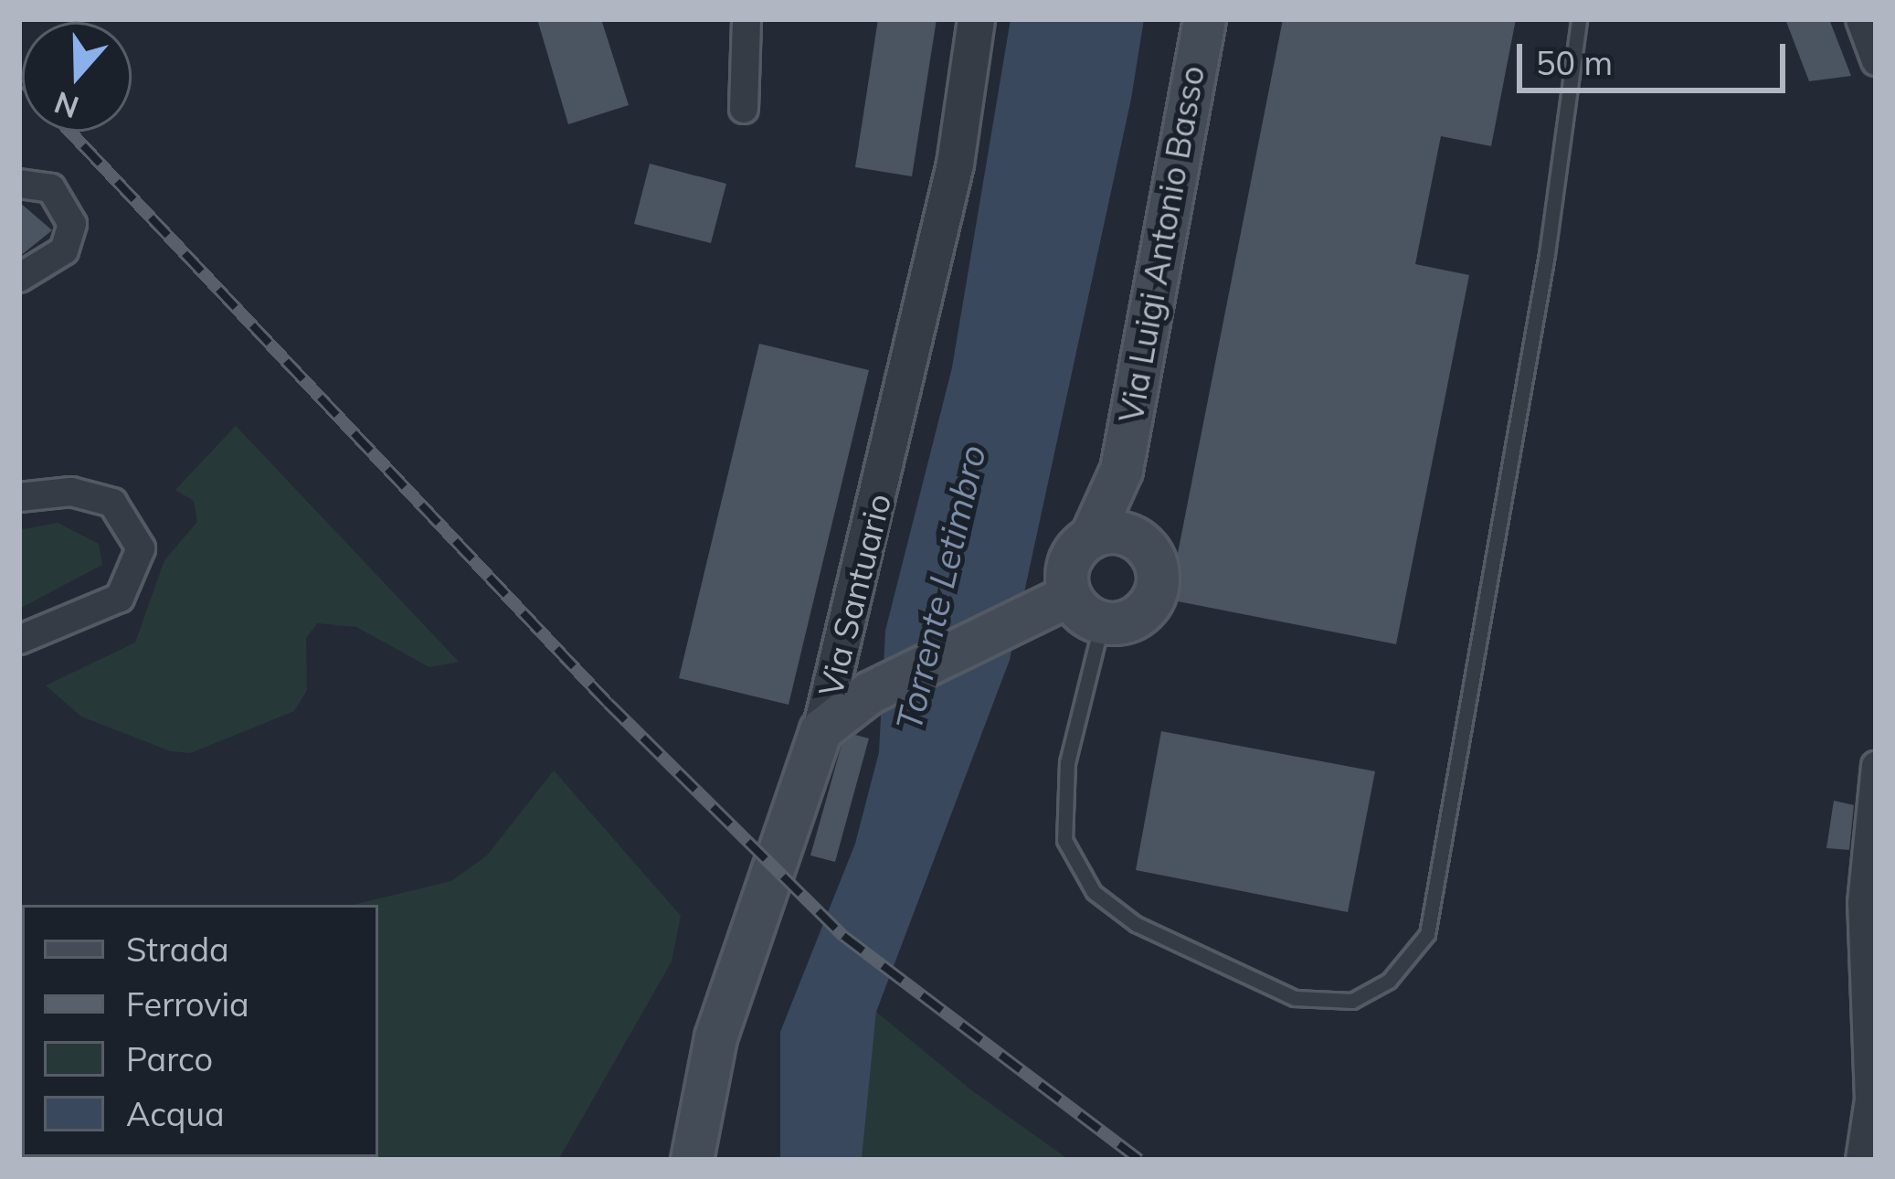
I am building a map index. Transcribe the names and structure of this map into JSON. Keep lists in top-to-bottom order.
{
  "streets": {
    "main road": ["Via Luigi Antonio Basso", "Via Santuario"]
  },
  "water": ["Torrente Letimbro"],
  "legend": [
    "Strada",
    "Ferrovia",
    "Parco",
    "Acqua"
  ],
  "scale_bar": "50 m",
  "north": "bottom"
}
